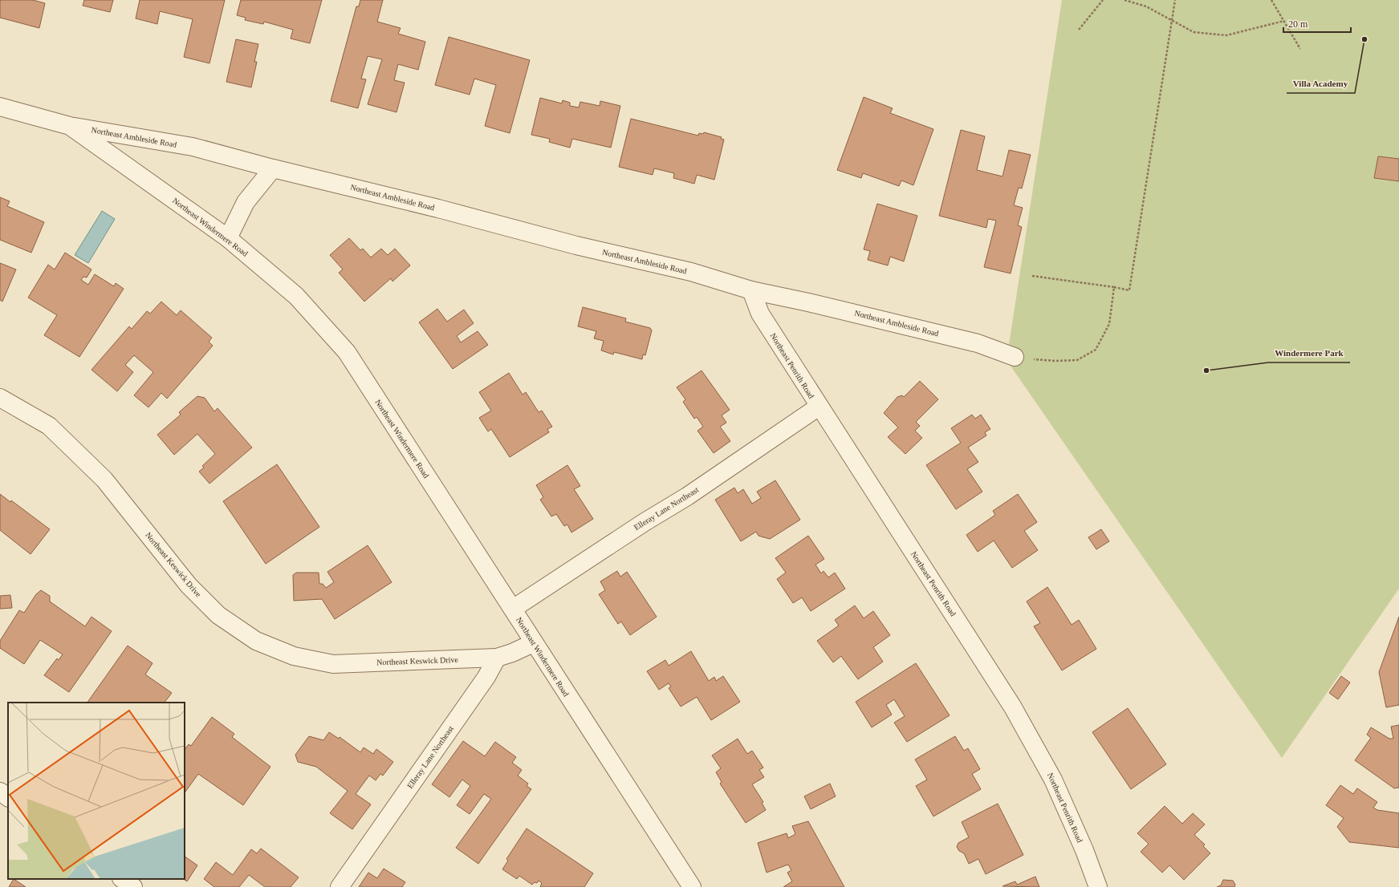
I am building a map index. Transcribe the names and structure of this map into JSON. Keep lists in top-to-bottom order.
{
  "streets": {
    "street": [
      "Northeast Ambleside Road",
      "Northeast Windermere Road",
      "Northeast Penrith Road",
      "Elleray Lane Northeast",
      "Northeast Keswick Drive"
    ]
  },
  "crossings": [
    ["Northeast Ambleside Road", "Northeast Windermere Road"],
    ["Northeast Ambleside Road", "Northeast Penrith Road"],
    ["Northeast Windermere Road", "Elleray Lane Northeast"],
    ["Northeast Penrith Road", "Elleray Lane Northeast"],
    ["Elleray Lane Northeast", "Northeast Keswick Drive"]
  ],
  "places": ["Villa Academy", "Windermere Park"],
  "scale_bar": "20 m"
}
